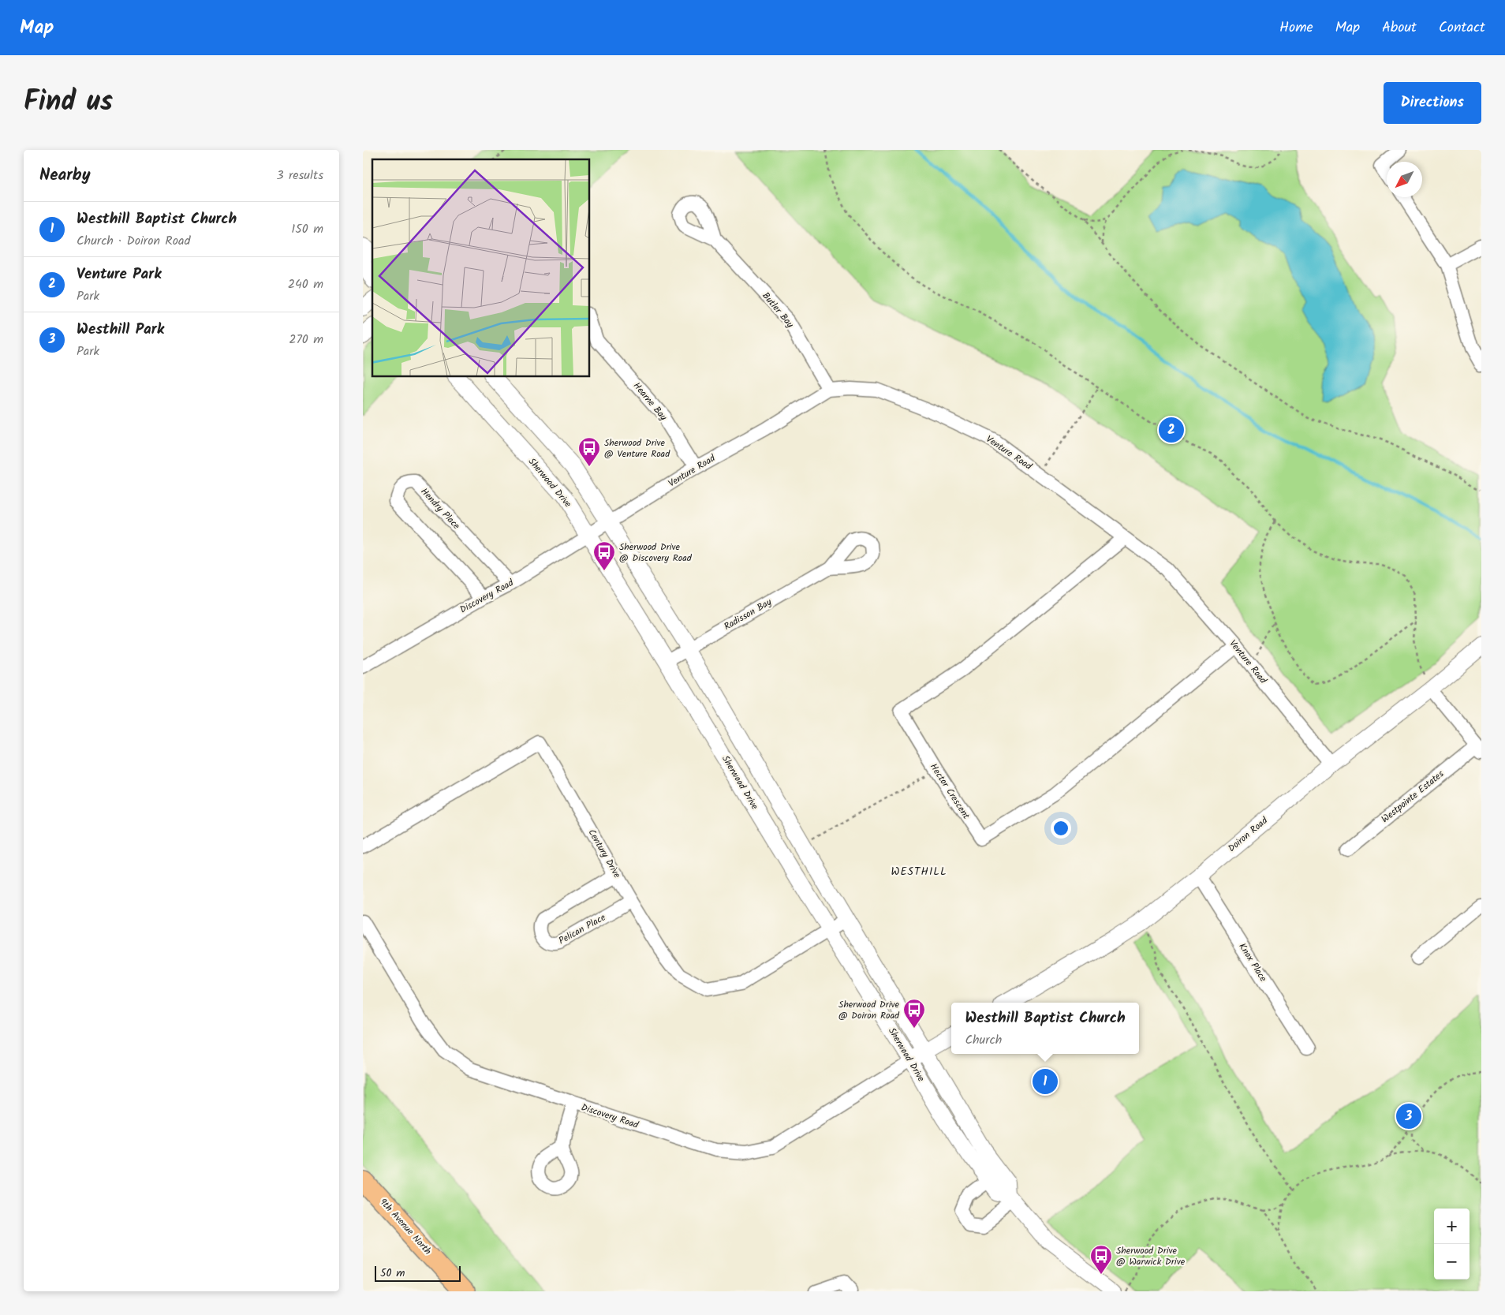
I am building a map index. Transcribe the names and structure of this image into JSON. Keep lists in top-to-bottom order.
{
  "streets": {
    "main road": ["9th Avenue North"],
    "street": [
      "Butler Bay",
      "Hearne Bay",
      "Venture Road",
      "Sherwood Drive",
      "Hendry Place",
      "Discovery Road",
      "Radisson Bay",
      "Hector Crescent",
      "Westpointe Estates",
      "Doiron Road",
      "Century Drive",
      "Pelican Place",
      "Knox Place"
    ]
  },
  "crossings": [
    ["Butler Bay", "Venture Road"],
    ["Hearne Bay", "Venture Road"],
    ["Venture Road", "Sherwood Drive"],
    ["Venture Road", "Discovery Road"],
    ["Venture Road", "Hector Crescent"],
    ["Venture Road", "Doiron Road"],
    ["Sherwood Drive", "Discovery Road"],
    ["Sherwood Drive", "Radisson Bay"],
    ["Sherwood Drive", "Century Drive"],
    ["Hendry Place", "Discovery Road"],
    ["Doiron Road", "Knox Place"],
    ["Century Drive", "Pelican Place"]
  ],
  "districts": ["WESTHILL"],
  "places": {
    "bus stop": [
      "Sherwood Drive @ Venture Road",
      "Sherwood Drive @ Discovery Road",
      "Sherwood Drive @ Doiron Road",
      "Sherwood Drive @ Warwick Drive"
    ]
  },
  "scale_bar": "50 m",
  "north": "bottom left",
  "page": {
    "header": "Map",
    "nav": [
      "Home",
      "Map",
      "About",
      "Contact"
    ],
    "title": "Find us",
    "buttons": "Directions",
    "heading": ["Nearby", "3 results"],
    "list": [
      {
        "mark": "1",
        "name": "Westhill Baptist Church",
        "note": "Church · Doiron Road",
        "value": "150 m"
      },
      {
        "mark": "2",
        "name": "Venture Park",
        "note": "Park",
        "value": "240 m"
      },
      {
        "mark": "3",
        "name": "Westhill Park",
        "note": "Park",
        "value": "270 m"
      }
    ],
    "pins": ["2", "1", "3"],
    "popup": ["Westhill Baptist Church", "Church"],
    "map_buttons": ["+", "−"],
    "scale": "50 m"
  }
}
